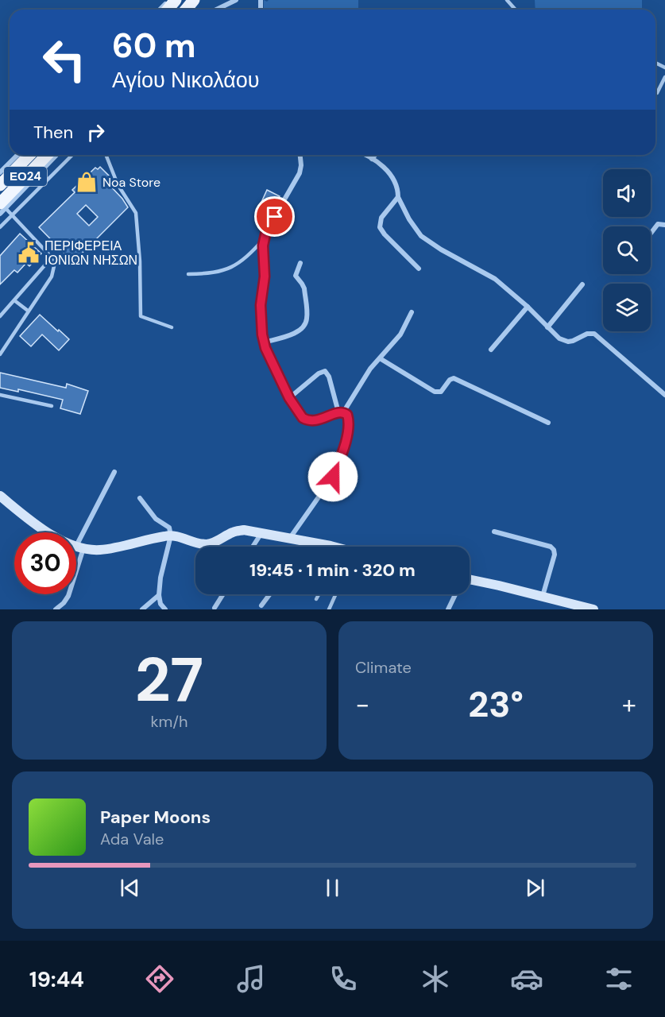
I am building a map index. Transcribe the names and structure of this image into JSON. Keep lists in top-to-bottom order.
{
  "streets": {
    "main road": ["ΕΟ24"]
  },
  "places": {
    "shop": ["Noa Store"],
    "public building": ["ΠΕΡΙΦΕΡΕΙΑ ΙΟΝΙΩΝ ΝΗΣΩΝ"]
  },
  "page": {
    "turn": ["60 m", "Αγίου Νικολάου"],
    "then": "Then",
    "limit": "30",
    "trip": "19:45 · 1 min · 320 m",
    "tile": [
      ["27", "km/h"],
      "Climate"
    ],
    "heat": ["−", "23°", "+"],
    "song": ["Paper Moons", "Ada Vale"],
    "tabs": "19:44"
  }
}
